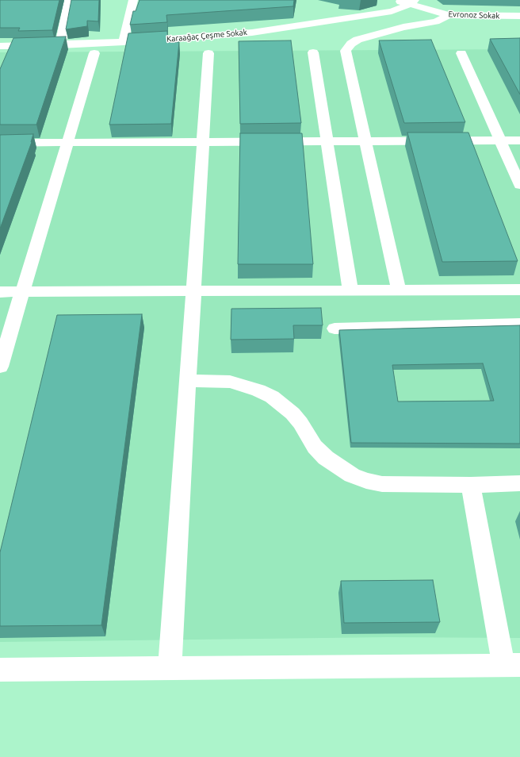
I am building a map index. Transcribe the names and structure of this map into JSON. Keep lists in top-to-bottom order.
{
  "streets": {
    "street": ["Evronoz Sokak", "Karaağaç Çeşme Sokak"]
  },
  "crossings": [
    ["Evronoz Sokak", "Karaağaç Çeşme Sokak"]
  ]
}
